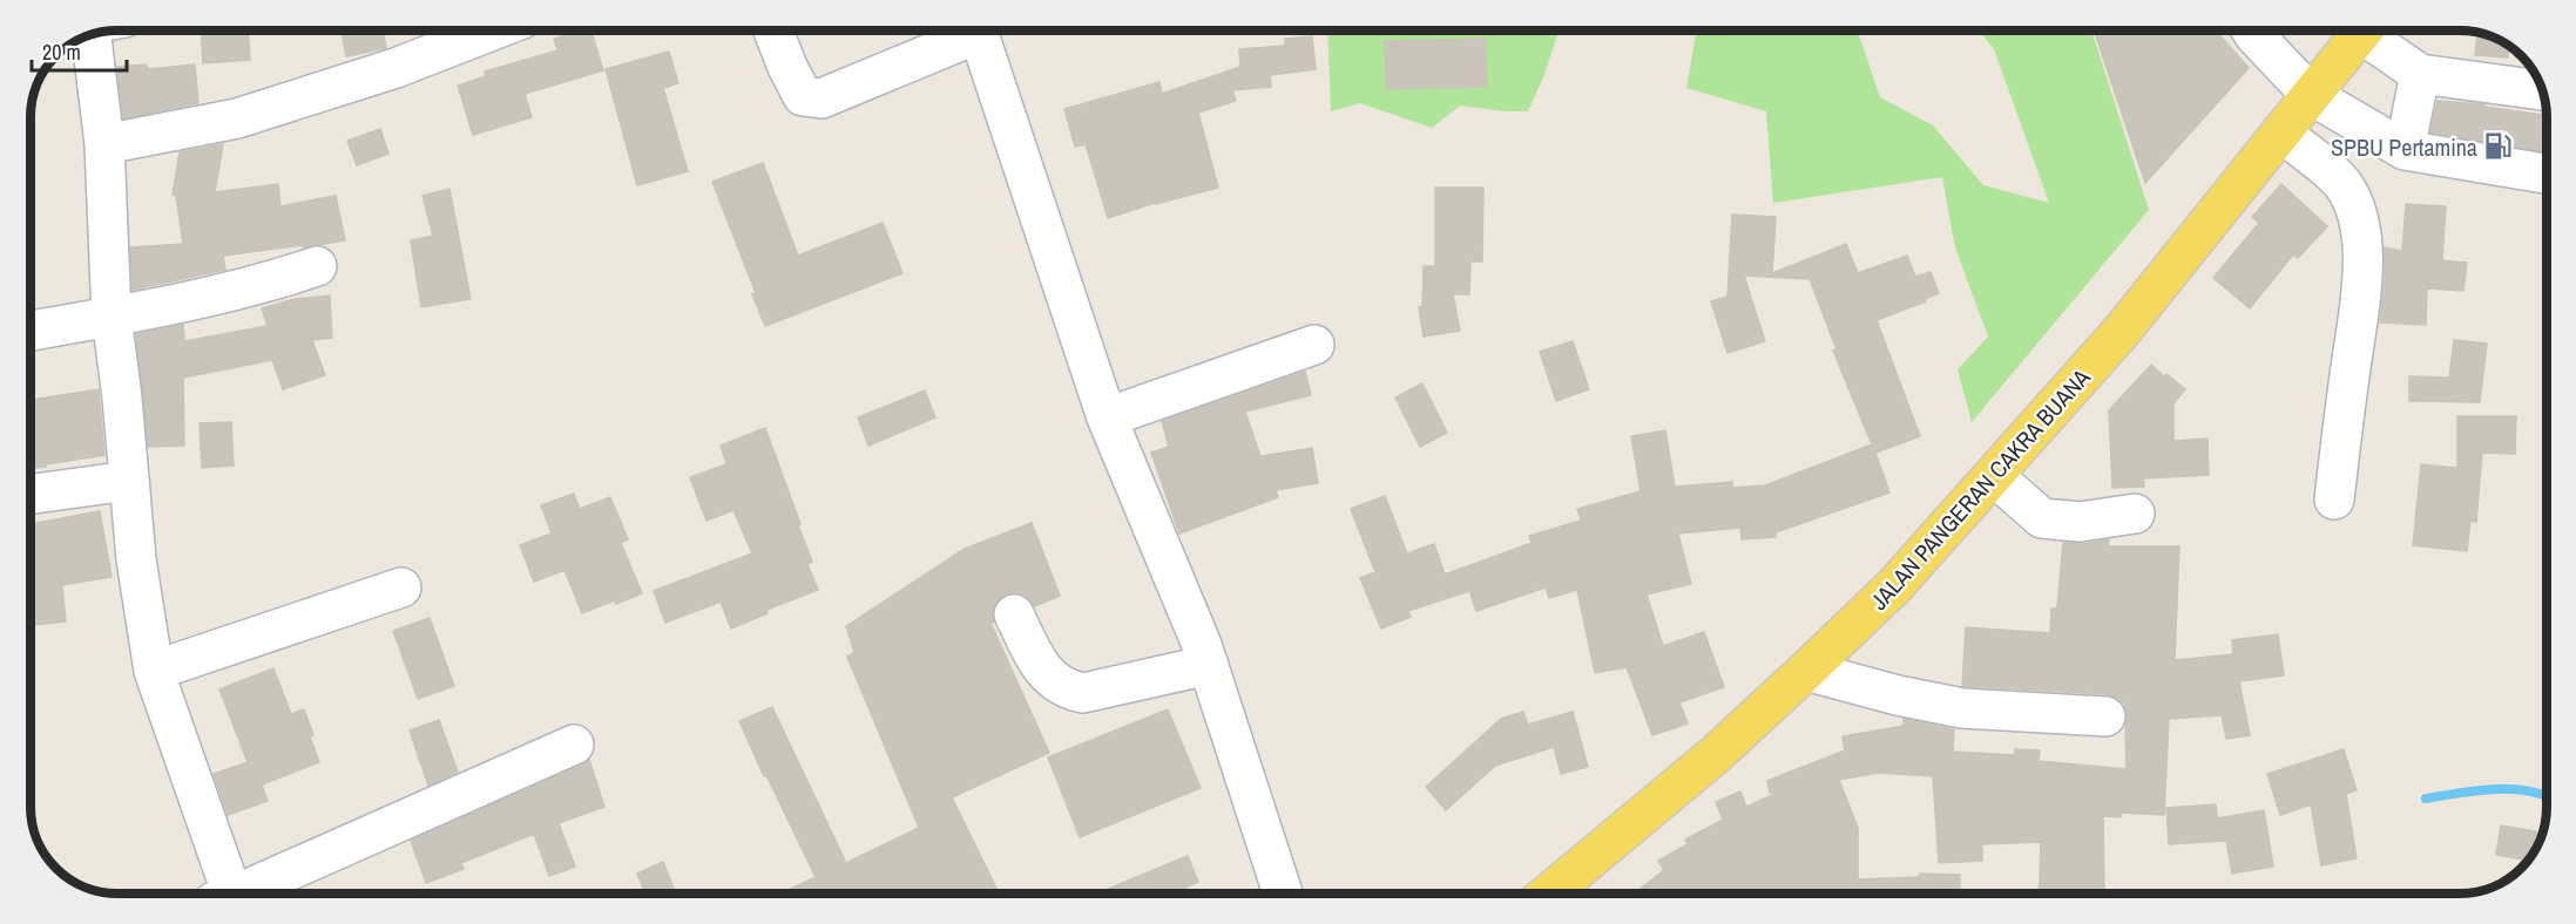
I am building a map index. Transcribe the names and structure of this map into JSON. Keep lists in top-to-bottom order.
{
  "streets": {
    "main road": ["JALAN PANGERAN CAKRA BUANA"]
  },
  "places": {
    "fuel station": ["SPBU Pertamina"]
  },
  "scale_bar": "20 m"
}
